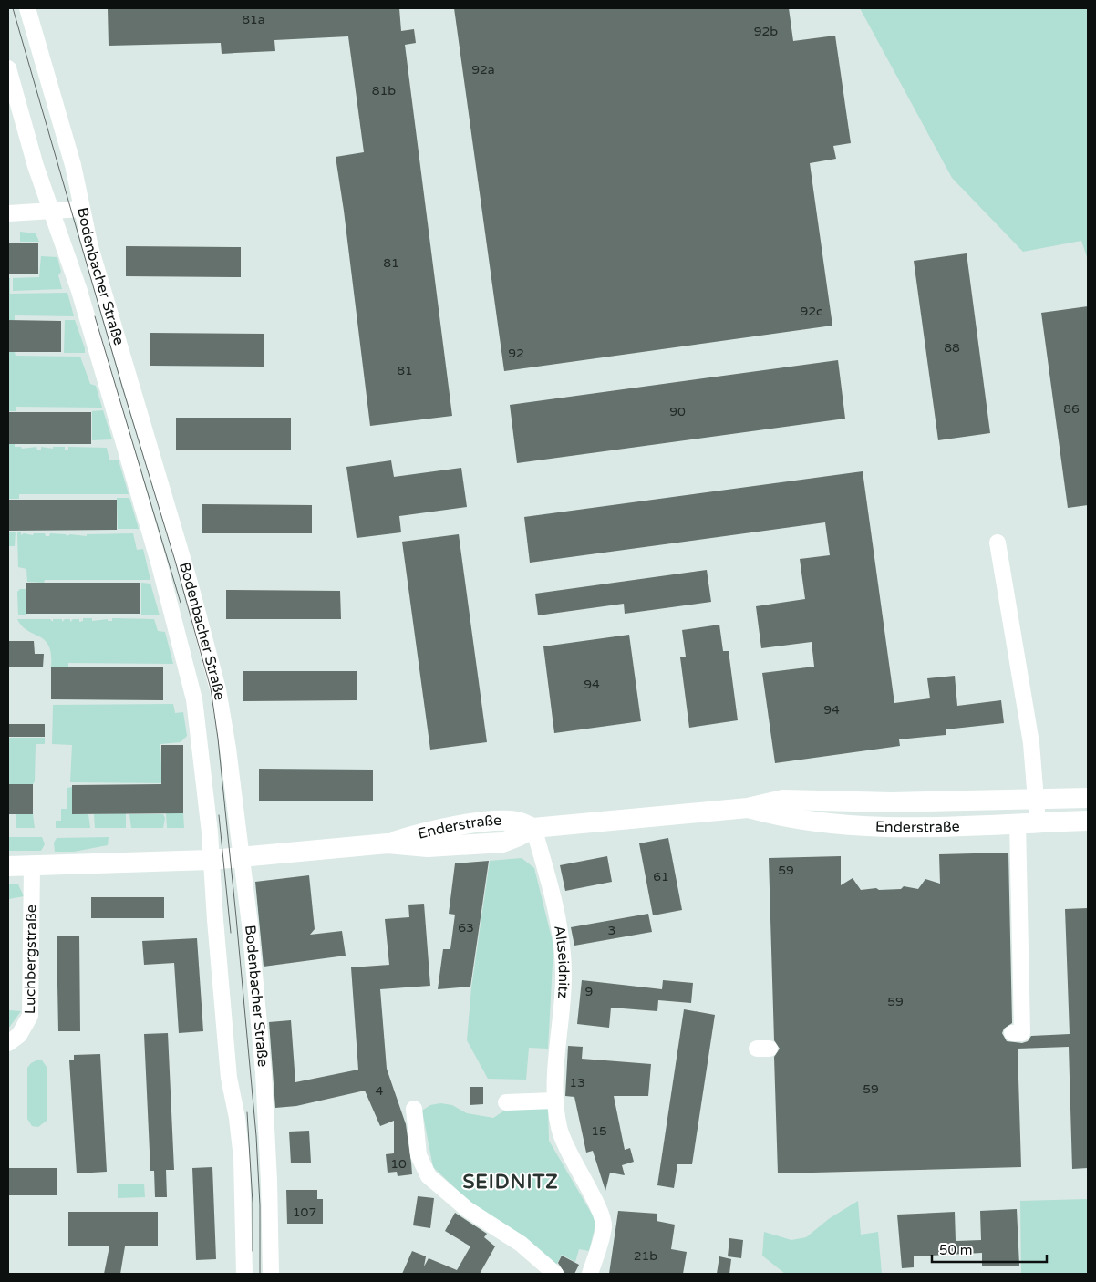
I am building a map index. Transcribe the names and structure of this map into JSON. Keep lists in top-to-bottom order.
{
  "streets": {
    "main road": ["Enderstraße"],
    "street": ["Bodenbacher Straße", "Luchbergstraße", "Altseidnitz"]
  },
  "crossings": [
    ["Bodenbacher Straße", "Enderstraße"],
    ["Enderstraße", "Luchbergstraße"],
    ["Enderstraße", "Altseidnitz"]
  ],
  "districts": ["SEIDNITZ"],
  "house_numbers": [
    "81a",
    "92b",
    "92a",
    "81b",
    "81",
    "92c",
    "88",
    "92",
    "81",
    "86",
    "90",
    "94",
    "94",
    "59",
    "61",
    "63",
    "3",
    "9",
    "59",
    "13",
    "59",
    "4",
    "15",
    "10",
    "107",
    "21b"
  ],
  "scale_bar": "50 m"
}
